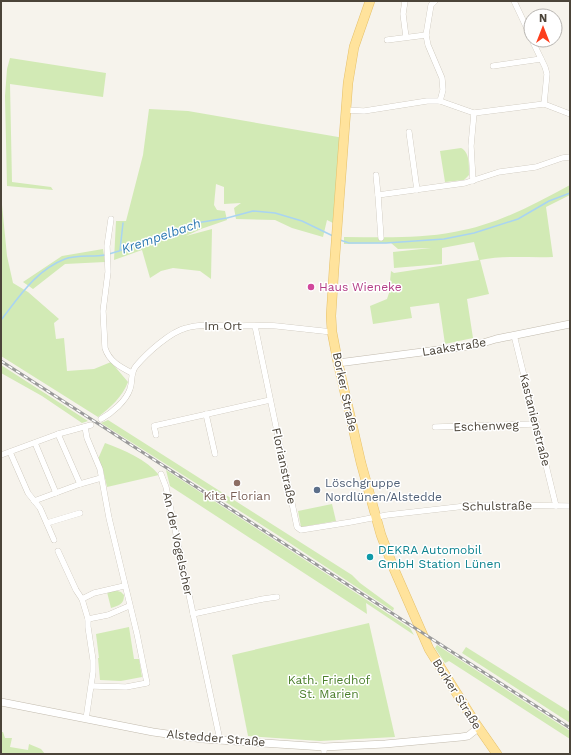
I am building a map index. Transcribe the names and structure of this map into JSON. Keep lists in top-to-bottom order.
{
  "streets": {
    "main road": ["Borker Straße"],
    "street": [
      "Im Ort",
      "Laakstraße",
      "Kastanienstraße",
      "Eschenweg",
      "Florianstraße",
      "Schulstraße",
      "An der Vogelscher",
      "Alstedder Straße"
    ]
  },
  "crossings": [
    ["Im Ort", "Borker Straße"],
    ["Im Ort", "Florianstraße"],
    ["Laakstraße", "Borker Straße"],
    ["Laakstraße", "Kastanienstraße"],
    ["Borker Straße", "Florianstraße"],
    ["Borker Straße", "Schulstraße"],
    ["Borker Straße", "Alstedder Straße"],
    ["Kastanienstraße", "Eschenweg"],
    ["Kastanienstraße", "Schulstraße"],
    ["Florianstraße", "Schulstraße"],
    ["An der Vogelscher", "Alstedder Straße"]
  ],
  "water": ["Krempelbach"],
  "parks": ["Kath. Friedhof St. Marien"],
  "places": [
    "Haus Wieneke",
    "Kita Florian",
    "Löschgruppe Nordlünen/Alstedde",
    "DEKRA Automobil GmbH Station Lünen"
  ],
  "north": "top"
}
